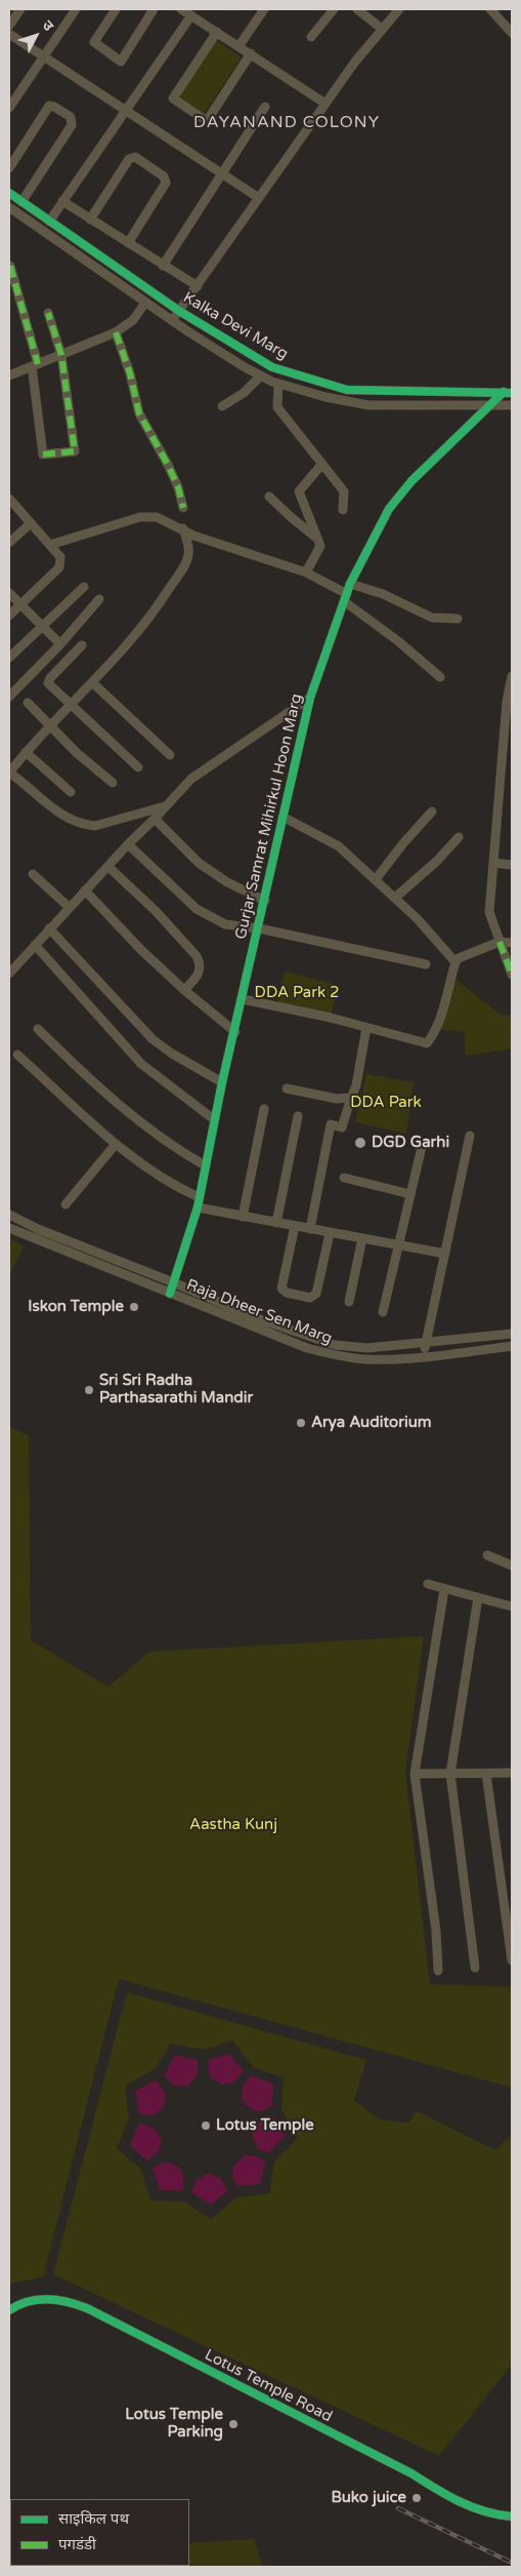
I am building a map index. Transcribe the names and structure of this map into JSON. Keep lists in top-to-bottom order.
{
  "streets": {
    "street": [
      "Kalka Devi Marg",
      "Gurjar Samrat Mihirkul Hoon Marg",
      "Raja Dheer Sen Marg",
      "Lotus Temple Road"
    ]
  },
  "crossings": [
    ["Kalka Devi Marg", "Gurjar Samrat Mihirkul Hoon Marg"],
    ["Gurjar Samrat Mihirkul Hoon Marg", "Raja Dheer Sen Marg"]
  ],
  "districts": ["DAYANAND COLONY"],
  "parks": ["DDA Park 2", "DDA Park", "Aastha Kunj"],
  "places": [
    "DGD Garhi",
    "Iskon Temple",
    "Sri Sri Radha Parthasarathi Mandir",
    "Arya Auditorium",
    "Lotus Temple",
    "Lotus Temple Parking",
    "Buko juice"
  ],
  "legend": ["साइकिल पथ", "पगडंडी"],
  "north": "top right"
}
